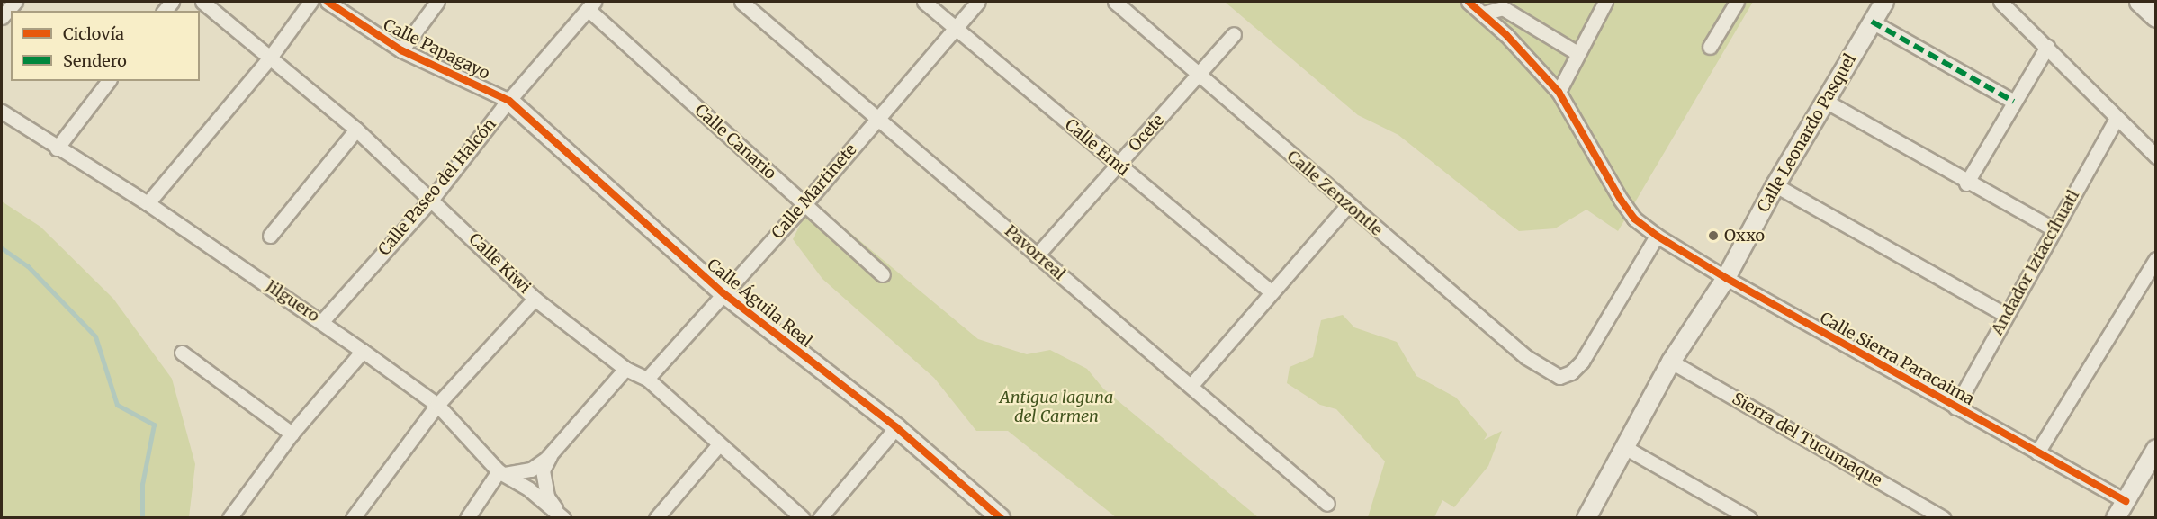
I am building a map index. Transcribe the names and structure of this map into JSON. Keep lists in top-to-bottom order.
{
  "streets": {
    "street": [
      "Calle Papagayo",
      "Ocete",
      "Calle Leonardo Pasquel",
      "Calle Canario",
      "Calle Emú",
      "Calle Paseo del Halcón",
      "Calle Martinete",
      "Calle Zenzontle",
      "Pavorreal",
      "Andador Iztaccíhuatl",
      "Calle Kiwi",
      "Jilguero",
      "Calle Águila Real",
      "Calle Sierra Paracaima",
      "Sierra del Tucumaque"
    ]
  },
  "crossings": [
    ["Calle Papagayo", "Calle Paseo del Halcón"],
    ["Calle Papagayo", "Calle Águila Real"],
    ["Ocete", "Calle Emú"],
    ["Ocete", "Calle Zenzontle"],
    ["Ocete", "Pavorreal"],
    ["Calle Leonardo Pasquel", "Calle Sierra Paracaima"],
    ["Calle Leonardo Pasquel", "Sierra del Tucumaque"],
    ["Calle Canario", "Calle Paseo del Halcón"],
    ["Calle Canario", "Calle Martinete"],
    ["Calle Emú", "Calle Martinete"],
    ["Calle Paseo del Halcón", "Calle Kiwi"],
    ["Calle Paseo del Halcón", "Jilguero"],
    ["Calle Paseo del Halcón", "Calle Águila Real"],
    ["Calle Martinete", "Pavorreal"],
    ["Calle Martinete", "Calle Kiwi"],
    ["Calle Martinete", "Calle Águila Real"],
    ["Calle Zenzontle", "Calle Sierra Paracaima"],
    ["Andador Iztaccíhuatl", "Calle Sierra Paracaima"]
  ],
  "parks": ["Antigua laguna del Carmen"],
  "places": ["Oxxo"],
  "legend": ["Ciclovía", "Sendero"]
}
